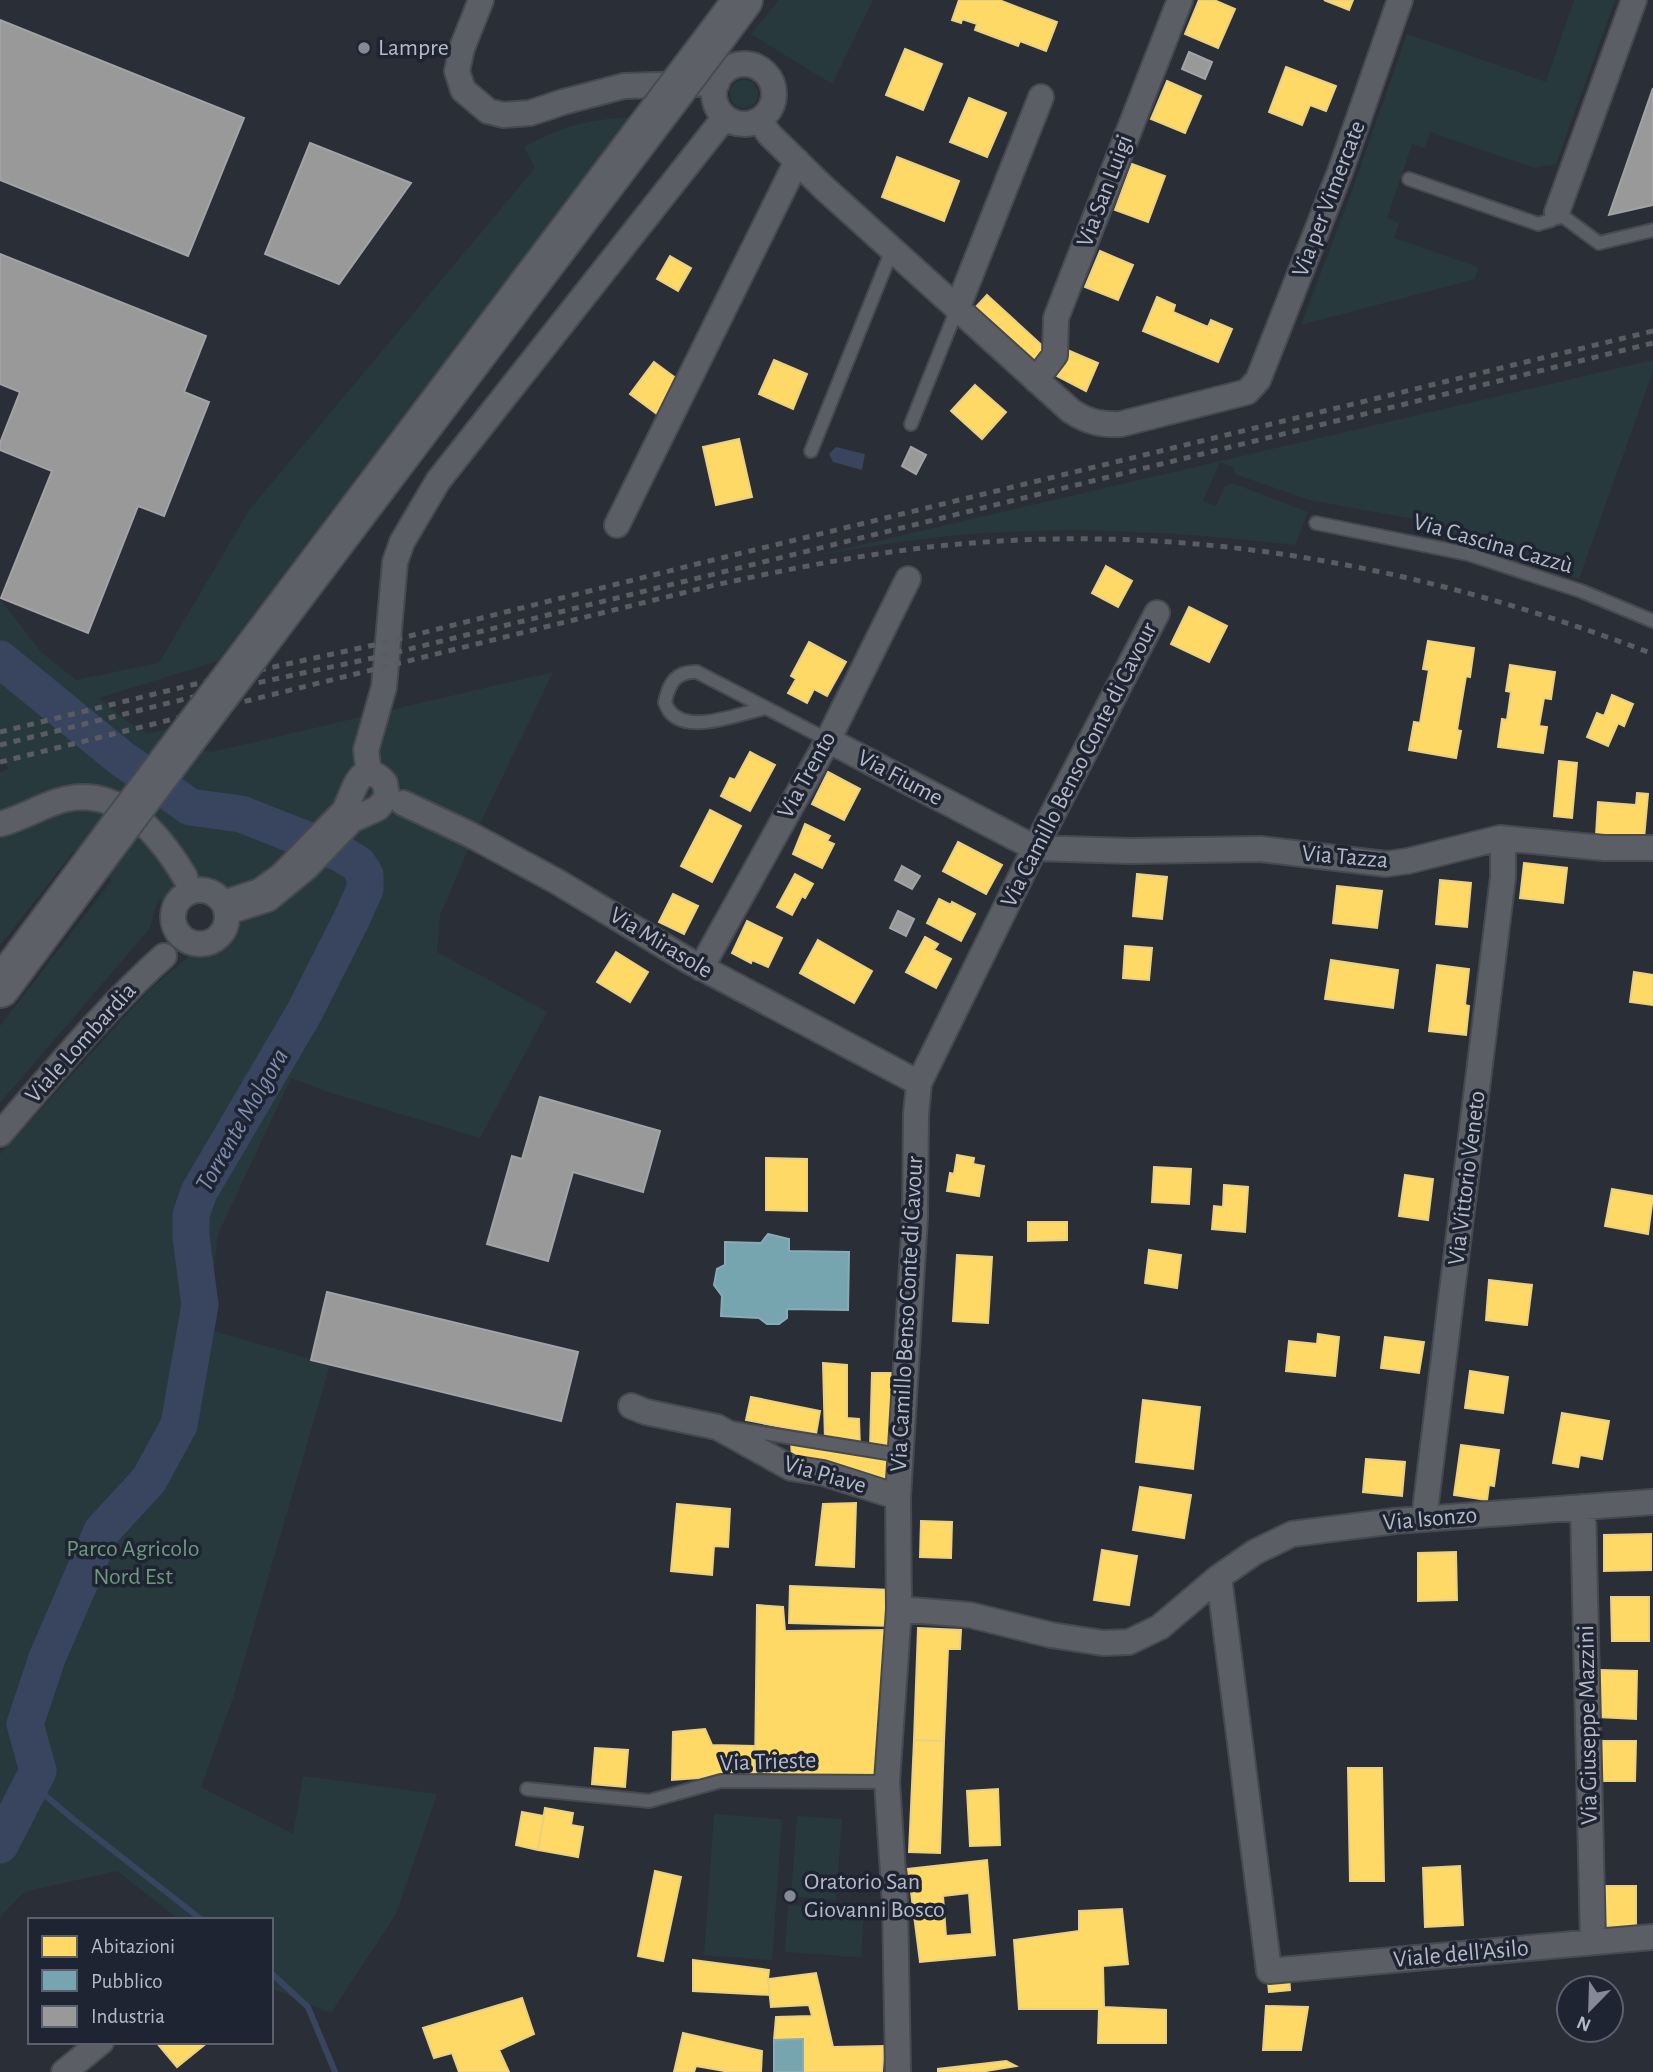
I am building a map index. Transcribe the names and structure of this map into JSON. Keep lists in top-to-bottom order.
{
  "streets": {
    "street": [
      "Via San Luigi",
      "Via per Vimercate",
      "Via Camillo Benso Conte di Cavour",
      "Via Trento",
      "Via Fiume",
      "Via Tazza",
      "Via Mirasole",
      "Viale Lombardia",
      "Via Vittorio Veneto",
      "Via Piave",
      "Via Isonzo",
      "Via Giuseppe Mazzini",
      "Viale dell'Asilo"
    ],
    "lane": ["Via Cascina Cazzù", "Via Trieste"]
  },
  "crossings": [
    ["Via San Luigi", "Via per Vimercate"],
    ["Via Camillo Benso Conte di Cavour", "Via Fiume"],
    ["Via Camillo Benso Conte di Cavour", "Via Tazza"],
    ["Via Camillo Benso Conte di Cavour", "Via Mirasole"],
    ["Via Camillo Benso Conte di Cavour", "Via Piave"],
    ["Via Camillo Benso Conte di Cavour", "Via Isonzo"],
    ["Via Camillo Benso Conte di Cavour", "Via Trieste"],
    ["Via Trento", "Via Fiume"],
    ["Via Trento", "Via Mirasole"],
    ["Via Fiume", "Via Tazza"],
    ["Via Tazza", "Via Vittorio Veneto"],
    ["Via Vittorio Veneto", "Via Isonzo"],
    ["Via Isonzo", "Via Giuseppe Mazzini"],
    ["Via Isonzo", "Viale dell'Asilo"],
    ["Via Giuseppe Mazzini", "Viale dell'Asilo"]
  ],
  "water": ["Torrente Molgora"],
  "parks": ["Parco Agricolo Nord Est"],
  "places": ["Lampre", "Oratorio San Giovanni Bosco"],
  "legend": ["Abitazioni", "Pubblico", "Industria"],
  "north": "bottom left"
}
